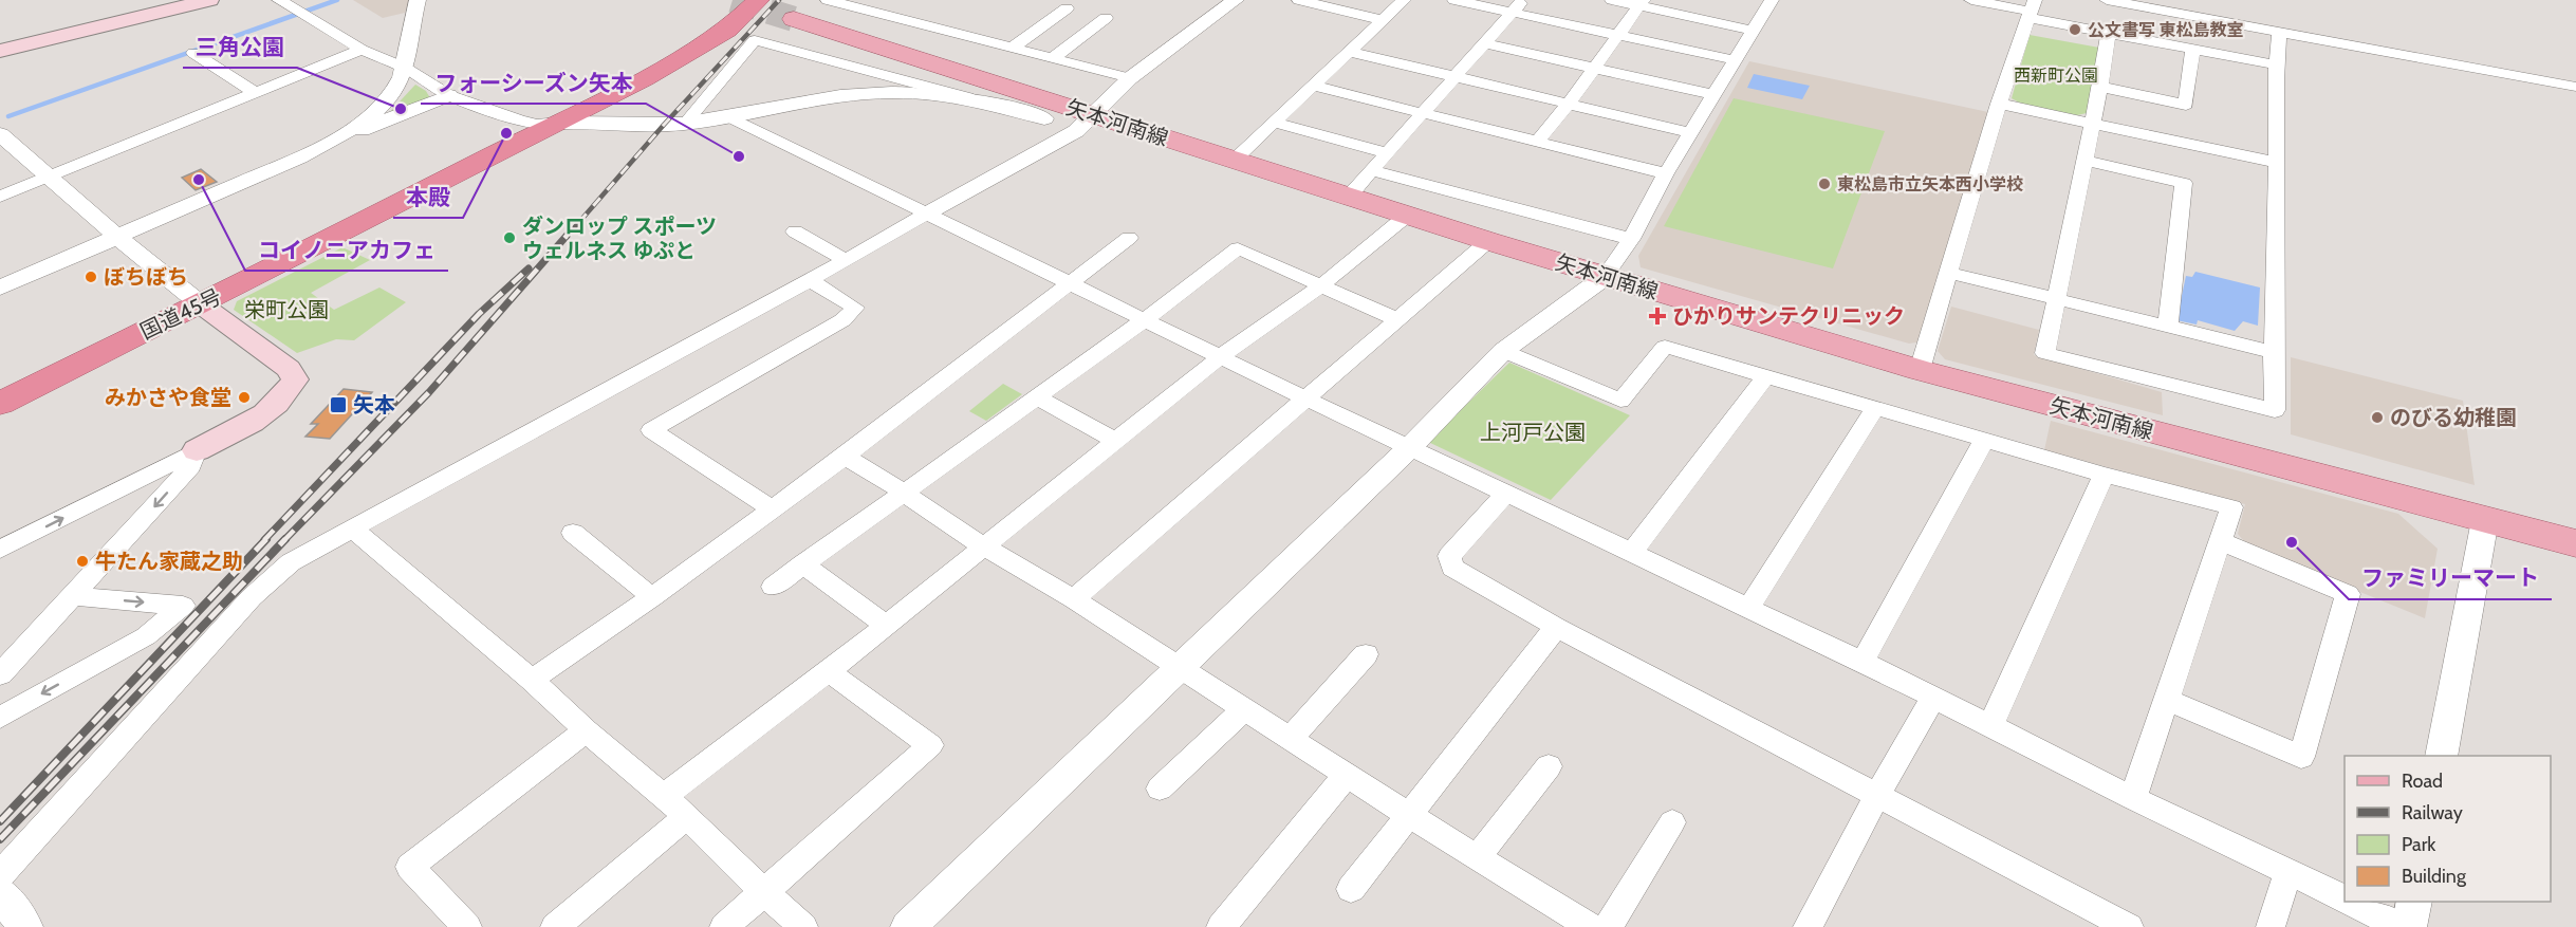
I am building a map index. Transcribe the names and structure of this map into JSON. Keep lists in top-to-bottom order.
{
  "streets": {
    "highway": ["国道45号"],
    "main road": ["矢本河南線"]
  },
  "parks": ["西新町公園", "栄町公園", "上河戸公園"],
  "places": {
    "other": [
      "公文書写 東松島教室",
      "三角公園",
      "本殿",
      "フォーシーズン矢本",
      "コイノニアカフェ",
      "東松島市立矢本西小学校",
      "ダンロップ スポーツ ウェルネス ゆぷと",
      "ぼちぼち",
      "みかさや食堂",
      "のびる幼稚園",
      "ファミリーマート",
      "牛たん家蔵之助"
    ],
    "health": ["ひかりサンテクリニック"],
    "transit": ["矢本"]
  },
  "legend": [
    "Road",
    "Railway",
    "Park",
    "Building"
  ]
}
